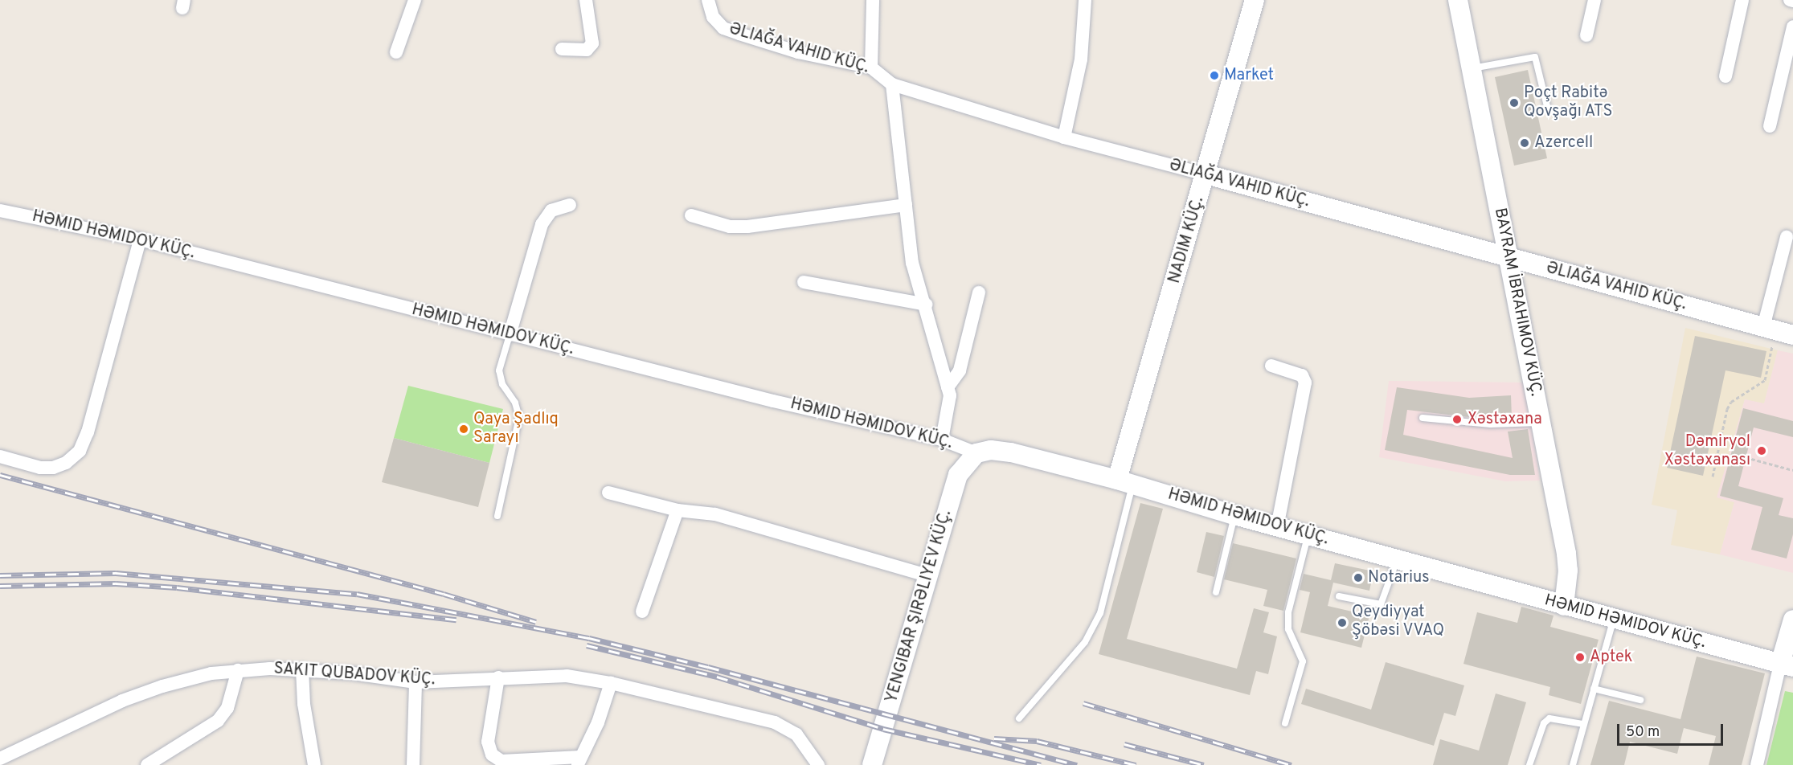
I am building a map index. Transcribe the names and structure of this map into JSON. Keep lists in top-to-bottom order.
{
  "streets": {
    "street": [
      "ƏLIAĞA VAHID KÜÇ.",
      "HƏMID HƏMIDOV KÜÇ.",
      "NADIM KÜÇ.",
      "BAYRAM İBRAHIMOV KÜÇ.",
      "YENGIBAR ŞIRƏLIYEV KÜÇ.",
      "SAKIT QUBADOV KÜÇ."
    ]
  },
  "crossings": [
    ["ƏLIAĞA VAHID KÜÇ.", "NADIM KÜÇ."],
    ["ƏLIAĞA VAHID KÜÇ.", "BAYRAM İBRAHIMOV KÜÇ."],
    ["HƏMID HƏMIDOV KÜÇ.", "NADIM KÜÇ."],
    ["HƏMID HƏMIDOV KÜÇ.", "BAYRAM İBRAHIMOV KÜÇ."],
    ["HƏMID HƏMIDOV KÜÇ.", "YENGIBAR ŞIRƏLIYEV KÜÇ."]
  ],
  "places": [
    "Market",
    "Poçt Rabitə Qovşağı ATS",
    "Azercell",
    "Xəstəxana",
    "Qaya Şadlıq Sarayı",
    "Dəmiryol Xəstəxanası",
    "Notarius",
    "Qeydiyyat Şöbəsi VVAQ",
    "Aptek"
  ],
  "scale_bar": "50 m"
}
